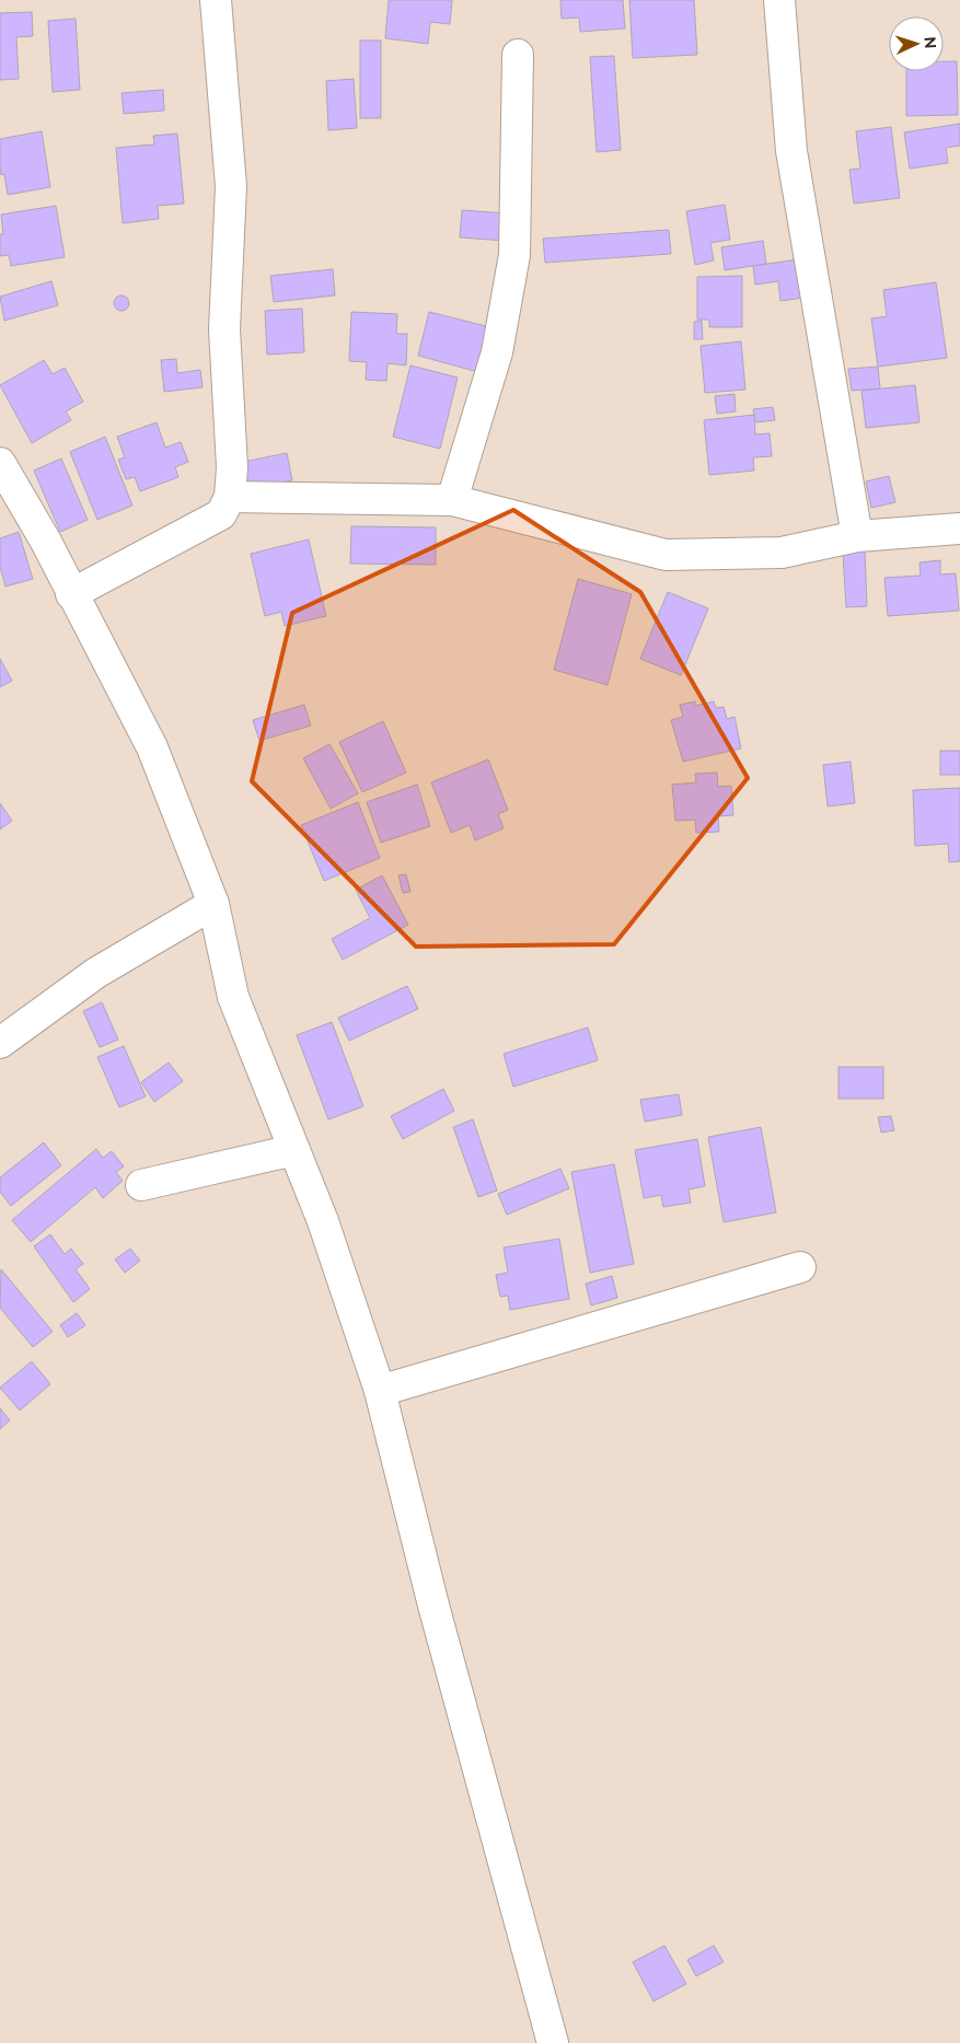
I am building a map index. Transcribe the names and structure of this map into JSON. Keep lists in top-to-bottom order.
{
  "north": "right"
}
